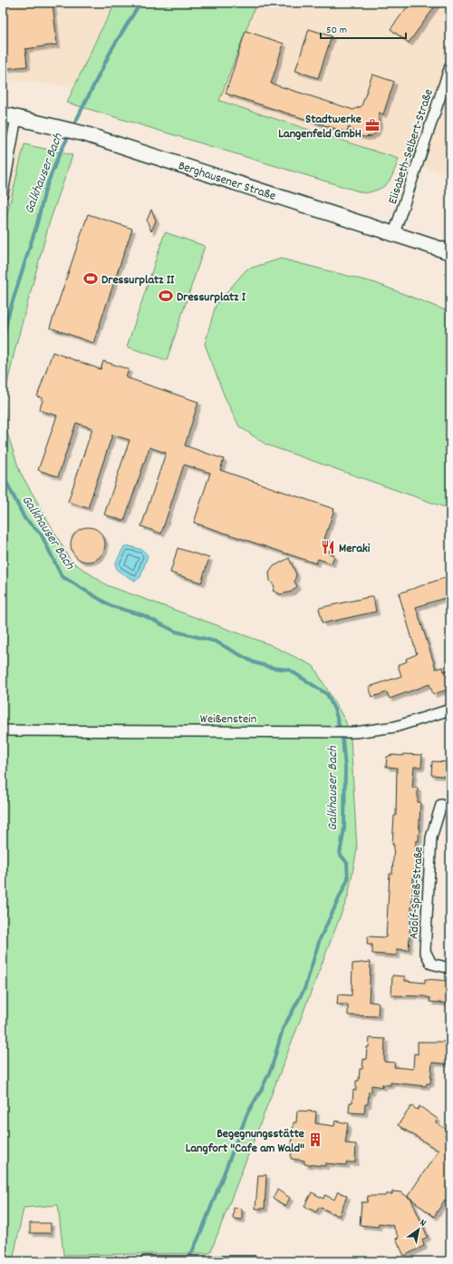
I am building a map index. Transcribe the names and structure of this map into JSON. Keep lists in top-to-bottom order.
{
  "streets": {
    "main road": ["Berghausener Straße"],
    "street": ["Elisabeth-Selbert-Straße", "Weißenstein", "Adolf-Spieß-Straße"]
  },
  "crossings": [
    ["Elisabeth-Selbert-Straße", "Berghausener Straße"]
  ],
  "water": ["Galkhauser Bach"],
  "places": {
    "office": ["Stadtwerke Langenfeld GmbH"],
    "sports": ["Dressurplatz II", "Dressurplatz I"],
    "restaurant": ["Meraki"],
    "building": ["Begegnungsstätte Langfort \"Cafe am Wald\""]
  },
  "scale_bar": "50 m",
  "north": "top right"
}
